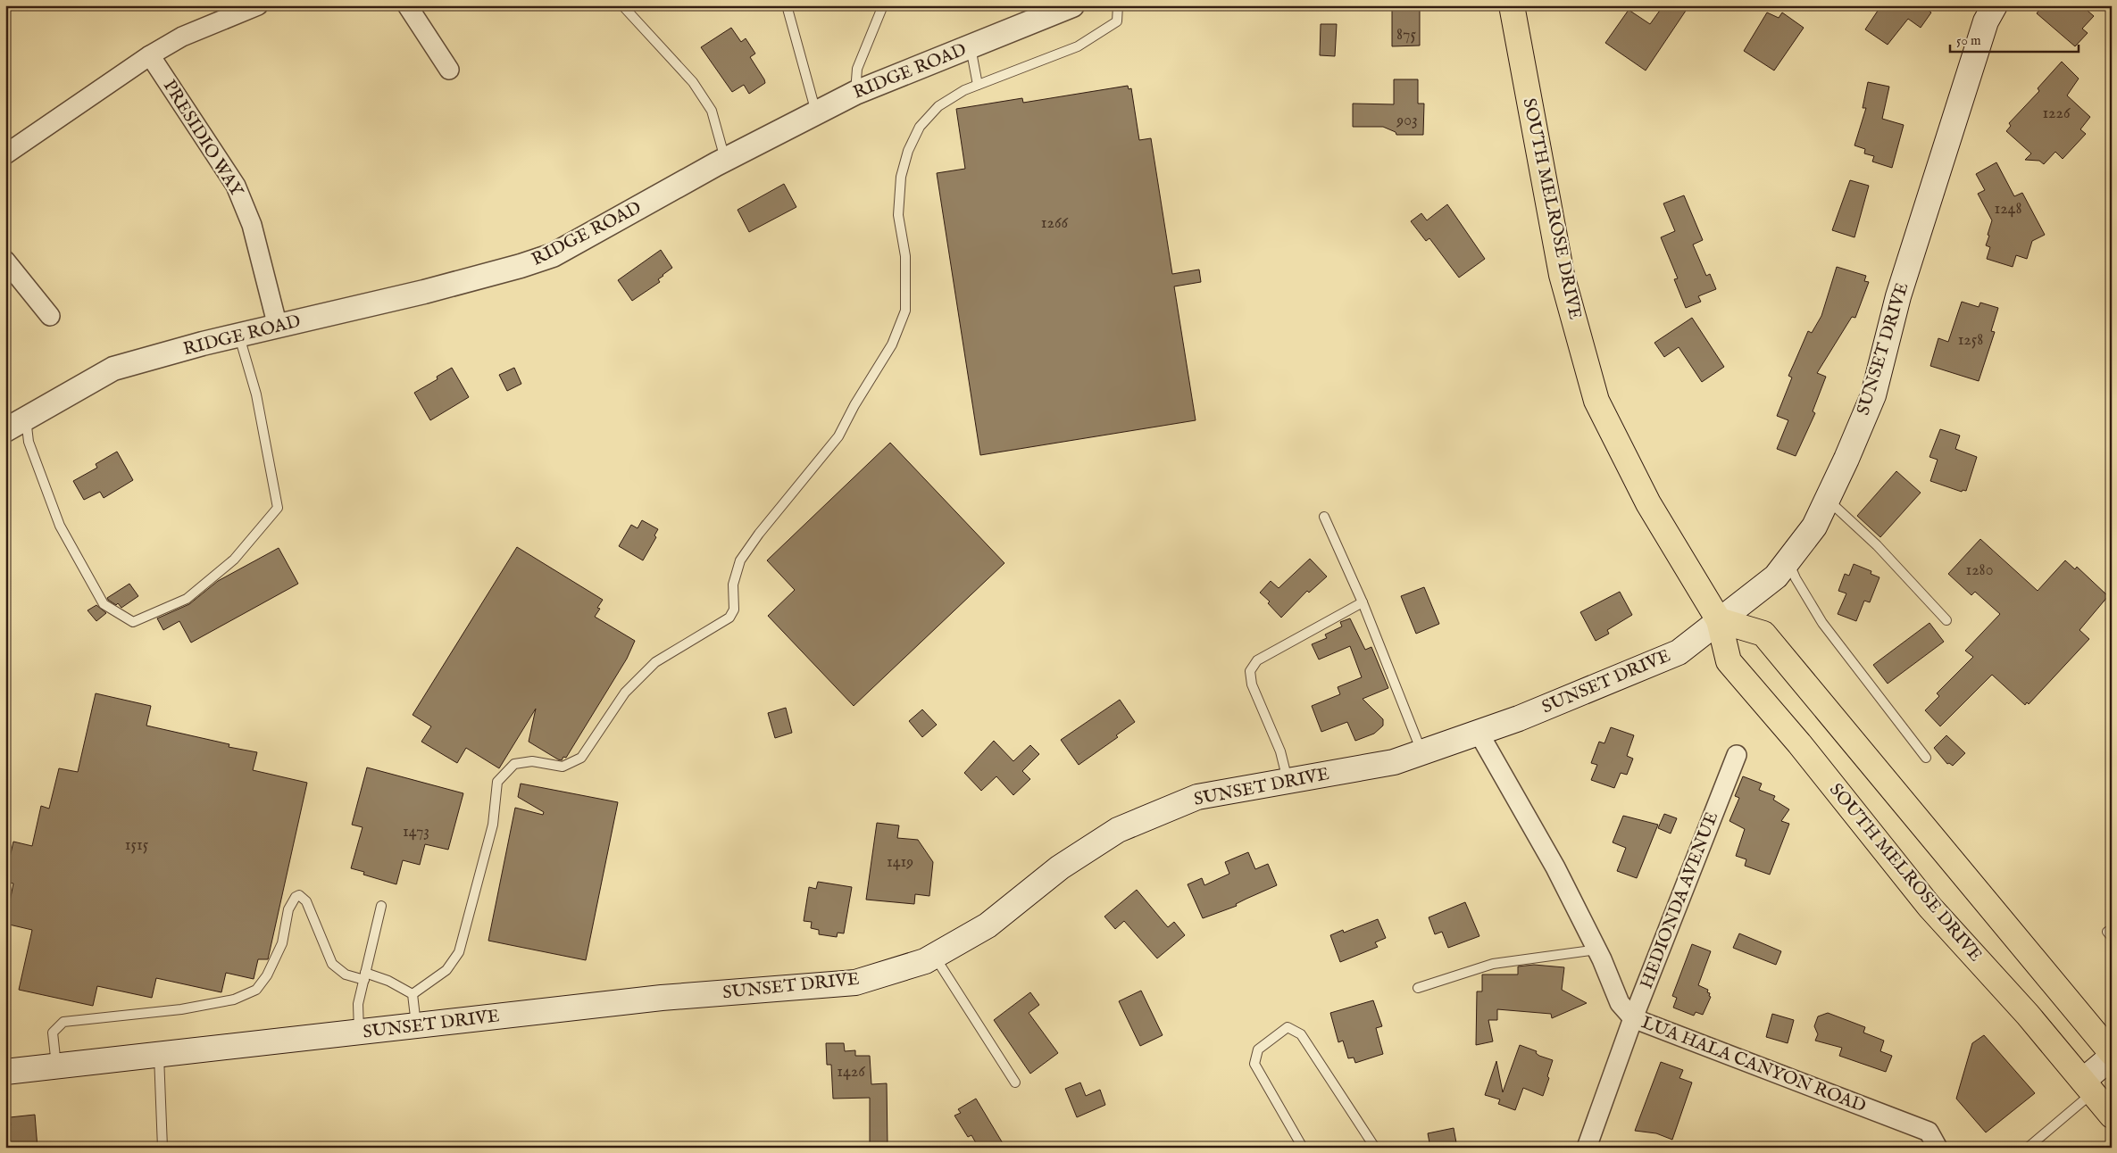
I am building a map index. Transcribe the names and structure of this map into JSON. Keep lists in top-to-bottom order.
{
  "streets": {
    "main road": ["SOUTH MELROSE DRIVE", "SUNSET DRIVE"],
    "street": [
      "RIDGE ROAD",
      "PRESIDIO WAY",
      "HEDIONDA AVENUE",
      "LUA HALA CANYON ROAD"
    ]
  },
  "crossings": [
    ["RIDGE ROAD", "PRESIDIO WAY"],
    ["SOUTH MELROSE DRIVE", "SUNSET DRIVE"],
    ["SUNSET DRIVE", "LUA HALA CANYON ROAD"],
    ["HEDIONDA AVENUE", "LUA HALA CANYON ROAD"]
  ],
  "house_numbers": [
    "875",
    "1226",
    "903",
    "1248",
    "1266",
    "1258",
    "1280",
    "1473",
    "1515",
    "1419",
    "1426"
  ],
  "scale_bar": "50 m"
}
